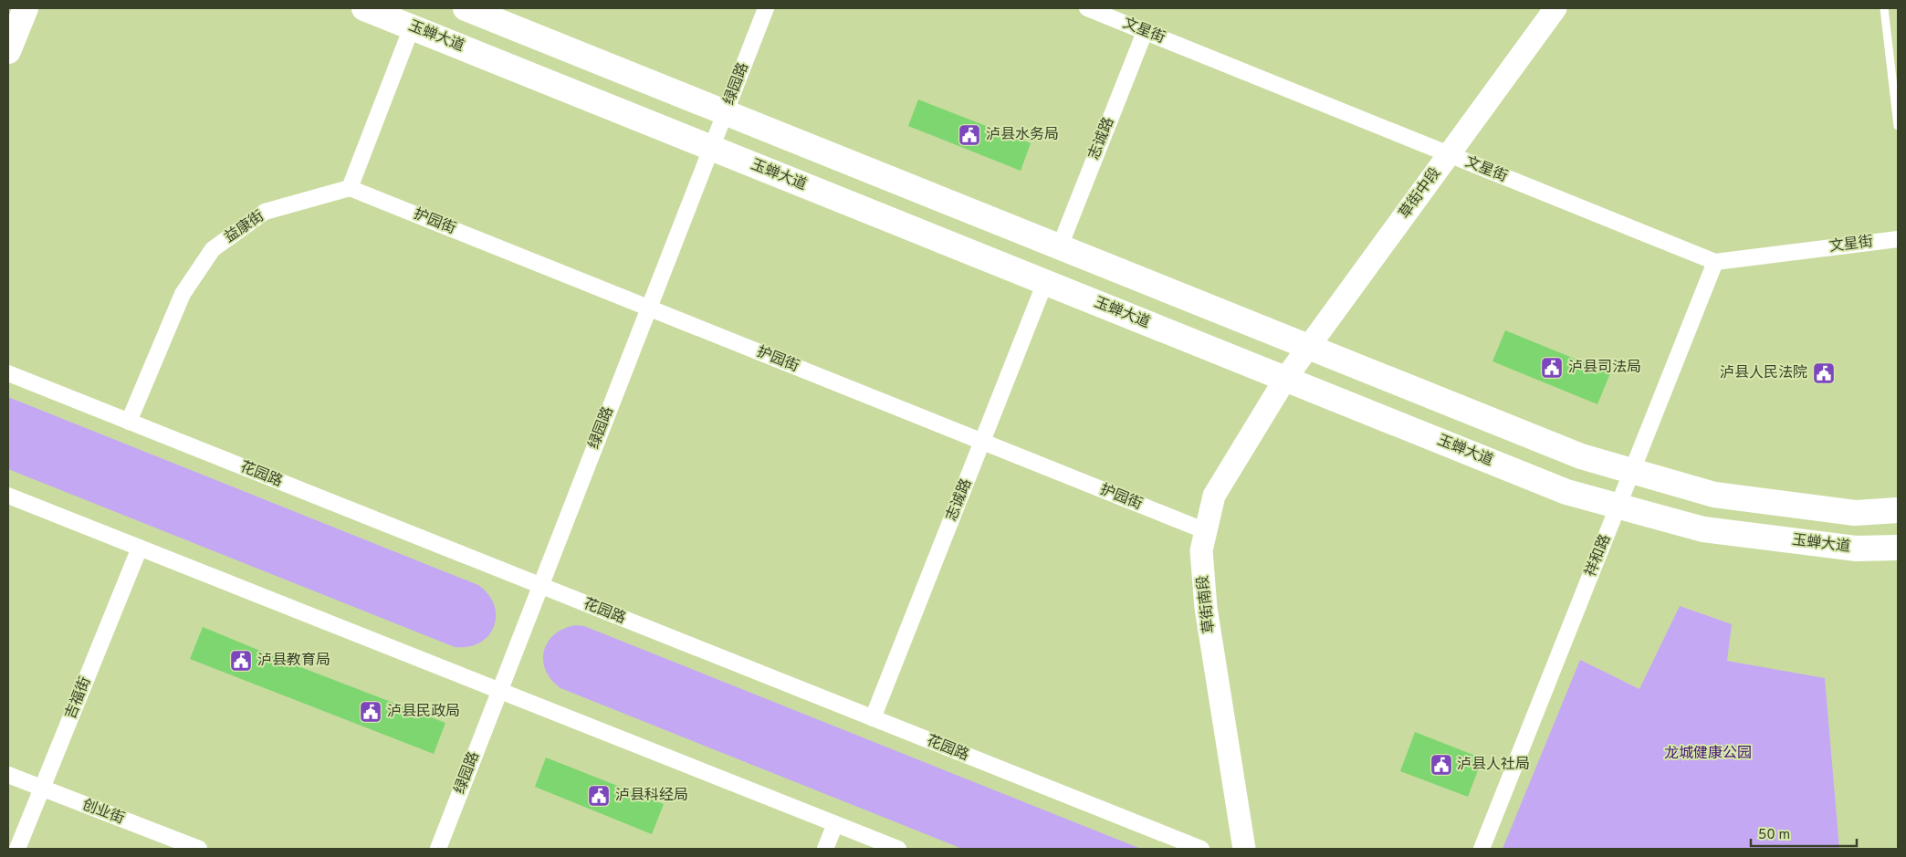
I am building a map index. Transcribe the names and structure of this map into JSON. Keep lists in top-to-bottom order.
{
  "streets": {
    "main road": ["玉蝉大道", "草街中段", "草街南段"],
    "street": [
      "文星街",
      "绿园路",
      "志诚路",
      "护园街",
      "益康街",
      "花园路",
      "祥和路",
      "吉福街",
      "创业街"
    ]
  },
  "crossings": [
    ["文星街", "志诚路"],
    ["文星街", "草街中段"],
    ["文星街", "祥和路"],
    ["玉蝉大道", "绿园路"],
    ["玉蝉大道", "志诚路"],
    ["玉蝉大道", "草街中段"],
    ["玉蝉大道", "祥和路"],
    ["玉蝉大道", "草街南段"],
    ["绿园路", "护园街"],
    ["绿园路", "花园路"],
    ["志诚路", "护园街"],
    ["志诚路", "花园路"],
    ["草街中段", "草街南段"],
    ["护园街", "益康街"],
    ["护园街", "草街南段"],
    ["益康街", "花园路"],
    ["吉福街", "创业街"]
  ],
  "parks": ["龙城健康公园"],
  "places": {
    "public building": [
      "泸县水务局",
      "泸县司法局",
      "泸县人民法院",
      "泸县教育局",
      "泸县民政局",
      "泸县人社局",
      "泸县科经局"
    ]
  },
  "scale_bar": "50 m"
}
